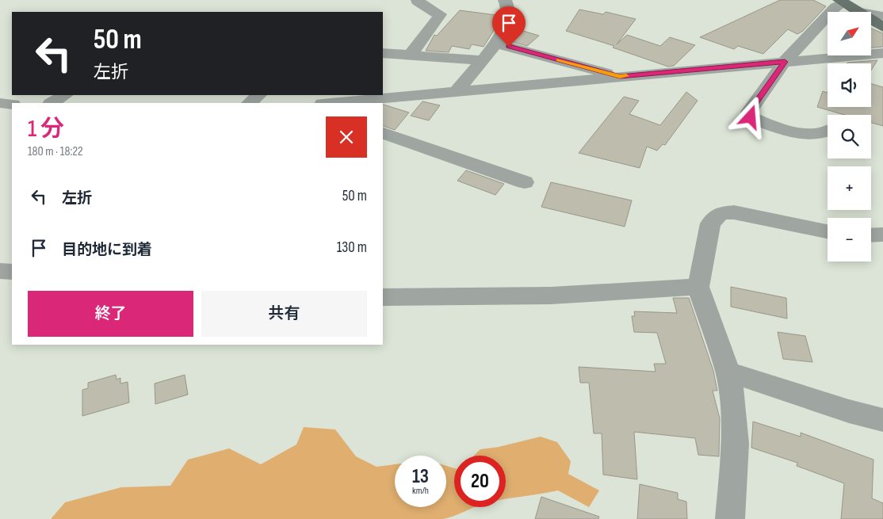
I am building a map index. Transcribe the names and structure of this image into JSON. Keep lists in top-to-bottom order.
{
  "north": "top right",
  "page": {
    "map_buttons": ["+", "−"],
    "turn": ["50 m", "左折"],
    "heading": ["1 分", "180 m · 18:22"],
    "list": [
      {
        "name": "左折",
        "value": "50 m"
      },
      {
        "name": "目的地に到着",
        "value": "130 m"
      }
    ],
    "buttons": ["終了", "共有"],
    "speed": "13 km/h",
    "limit": "20"
  }
}
